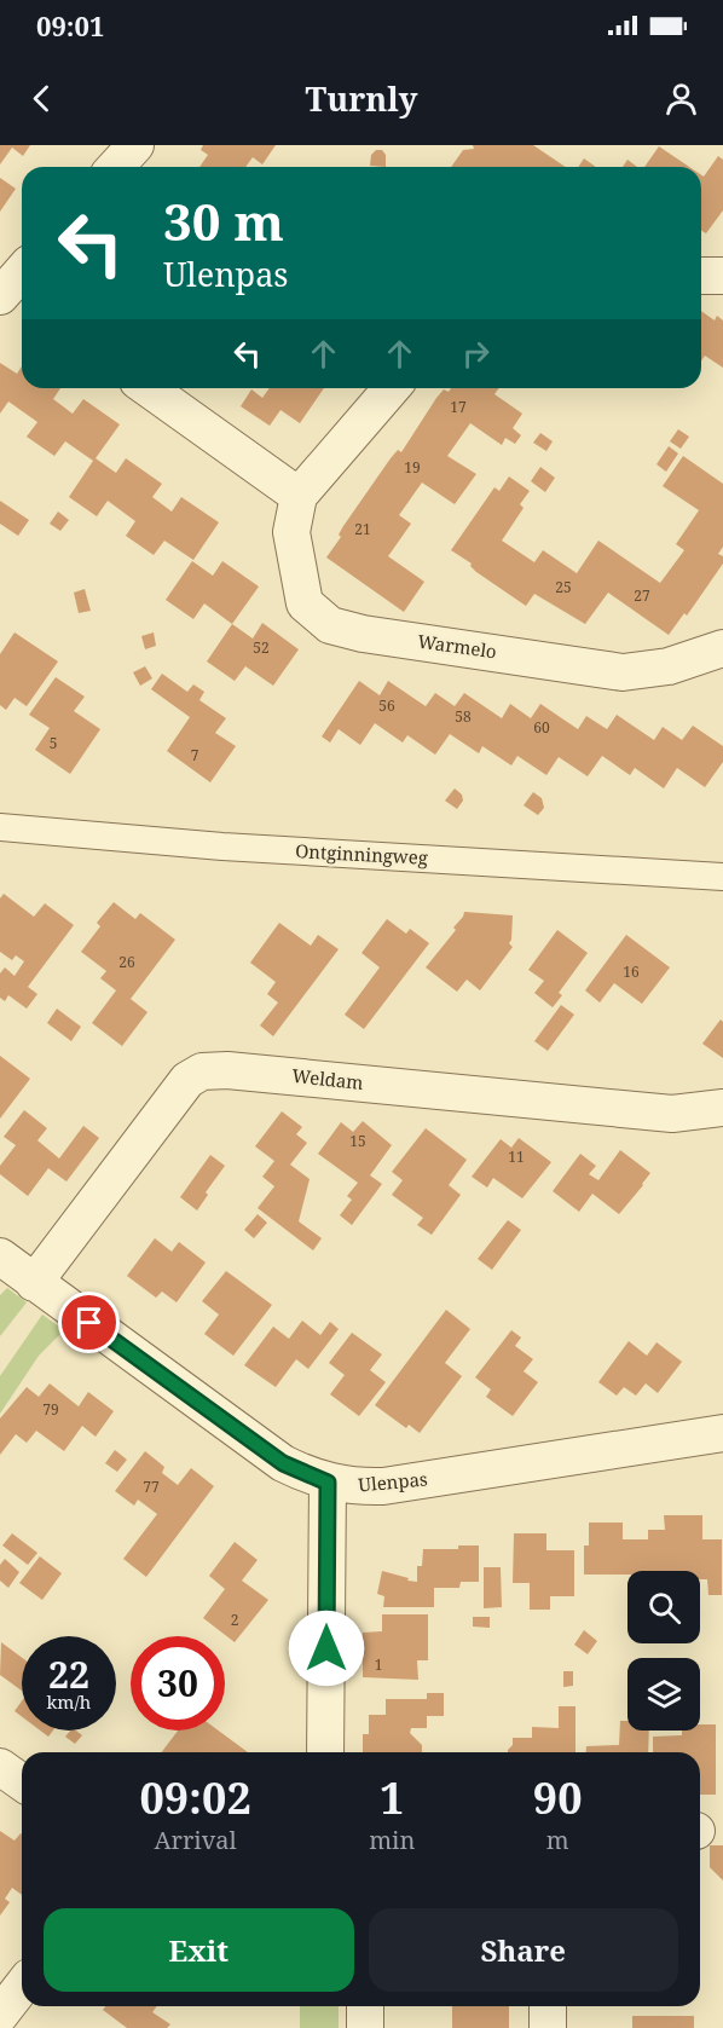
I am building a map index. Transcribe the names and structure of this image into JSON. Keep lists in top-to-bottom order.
{
  "streets": {
    "street": [
      "Warmelo",
      "Ontginningweg",
      "Weldam",
      "Ulenpas"
    ]
  },
  "crossings": [
    ["Weldam", "Ulenpas"]
  ],
  "house_numbers": [
    "17",
    "19",
    "21",
    "25",
    "27",
    "52",
    "56",
    "58",
    "60",
    "5",
    "7",
    "26",
    "16",
    "15",
    "11",
    "79",
    "77",
    "2",
    "1"
  ],
  "page": {
    "status": "09:01",
    "header": "Turnly",
    "turn": ["30 m", "Ulenpas"],
    "speed": "22 km/h",
    "limit": "30",
    "eta": [
      "09:02",
      "Arrival",
      "1",
      "min",
      "90",
      "m"
    ],
    "buttons": ["Exit", "Share"]
  }
}
